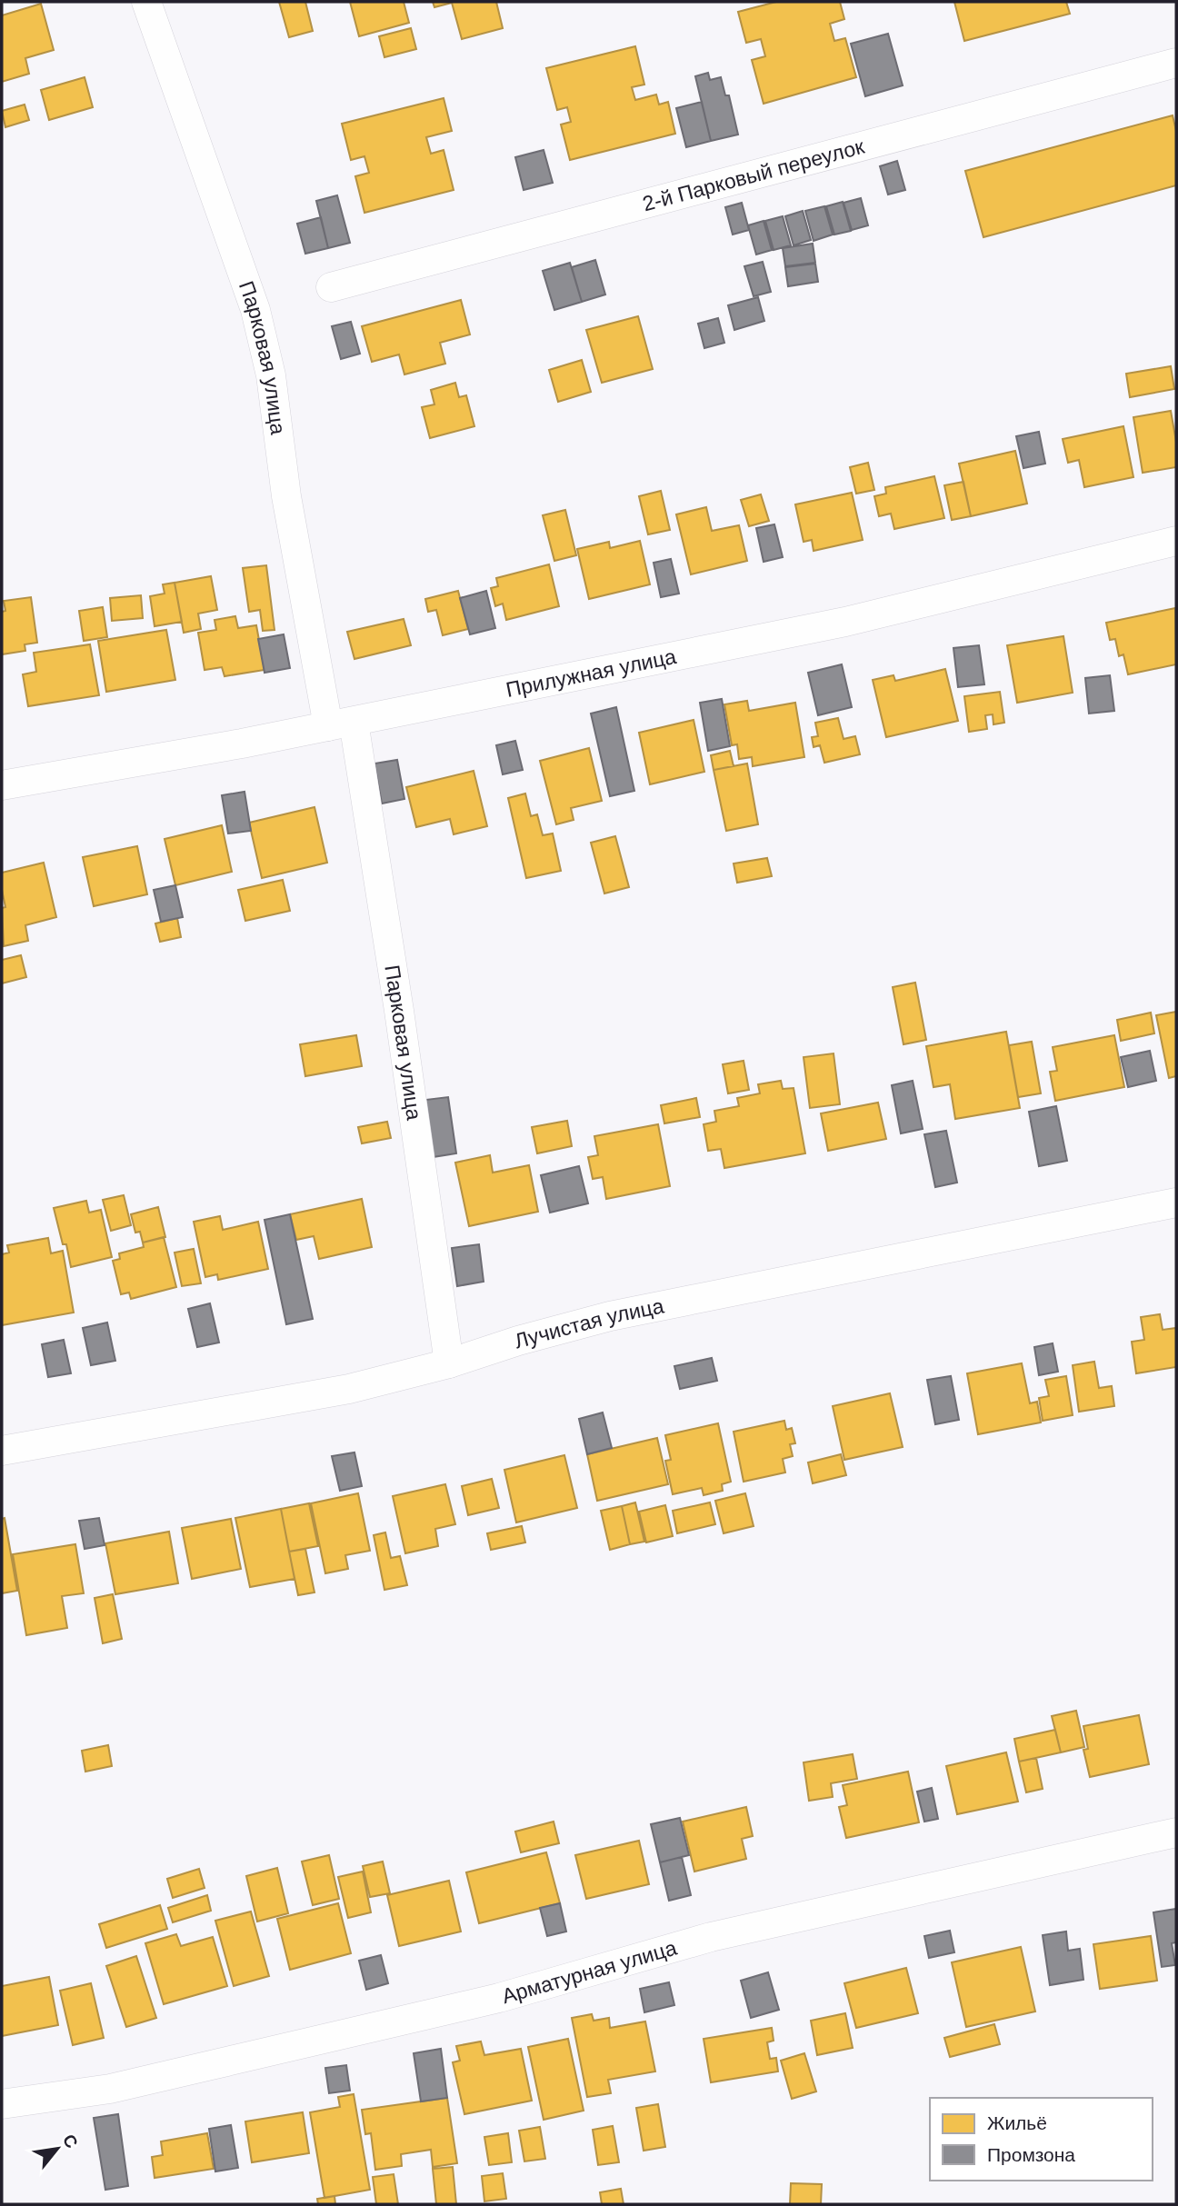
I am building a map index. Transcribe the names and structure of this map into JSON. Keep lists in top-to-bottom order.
{
  "streets": {
    "street": [
      "2-й Парковый переулок",
      "Парковая улица",
      "Прилужная улица",
      "Лучистая улица",
      "Арматурная улица"
    ]
  },
  "crossings": [
    ["Парковая улица", "Прилужная улица"],
    ["Парковая улица", "Лучистая улица"]
  ],
  "legend": ["Жильё", "Промзона"],
  "north": "top right"
}
